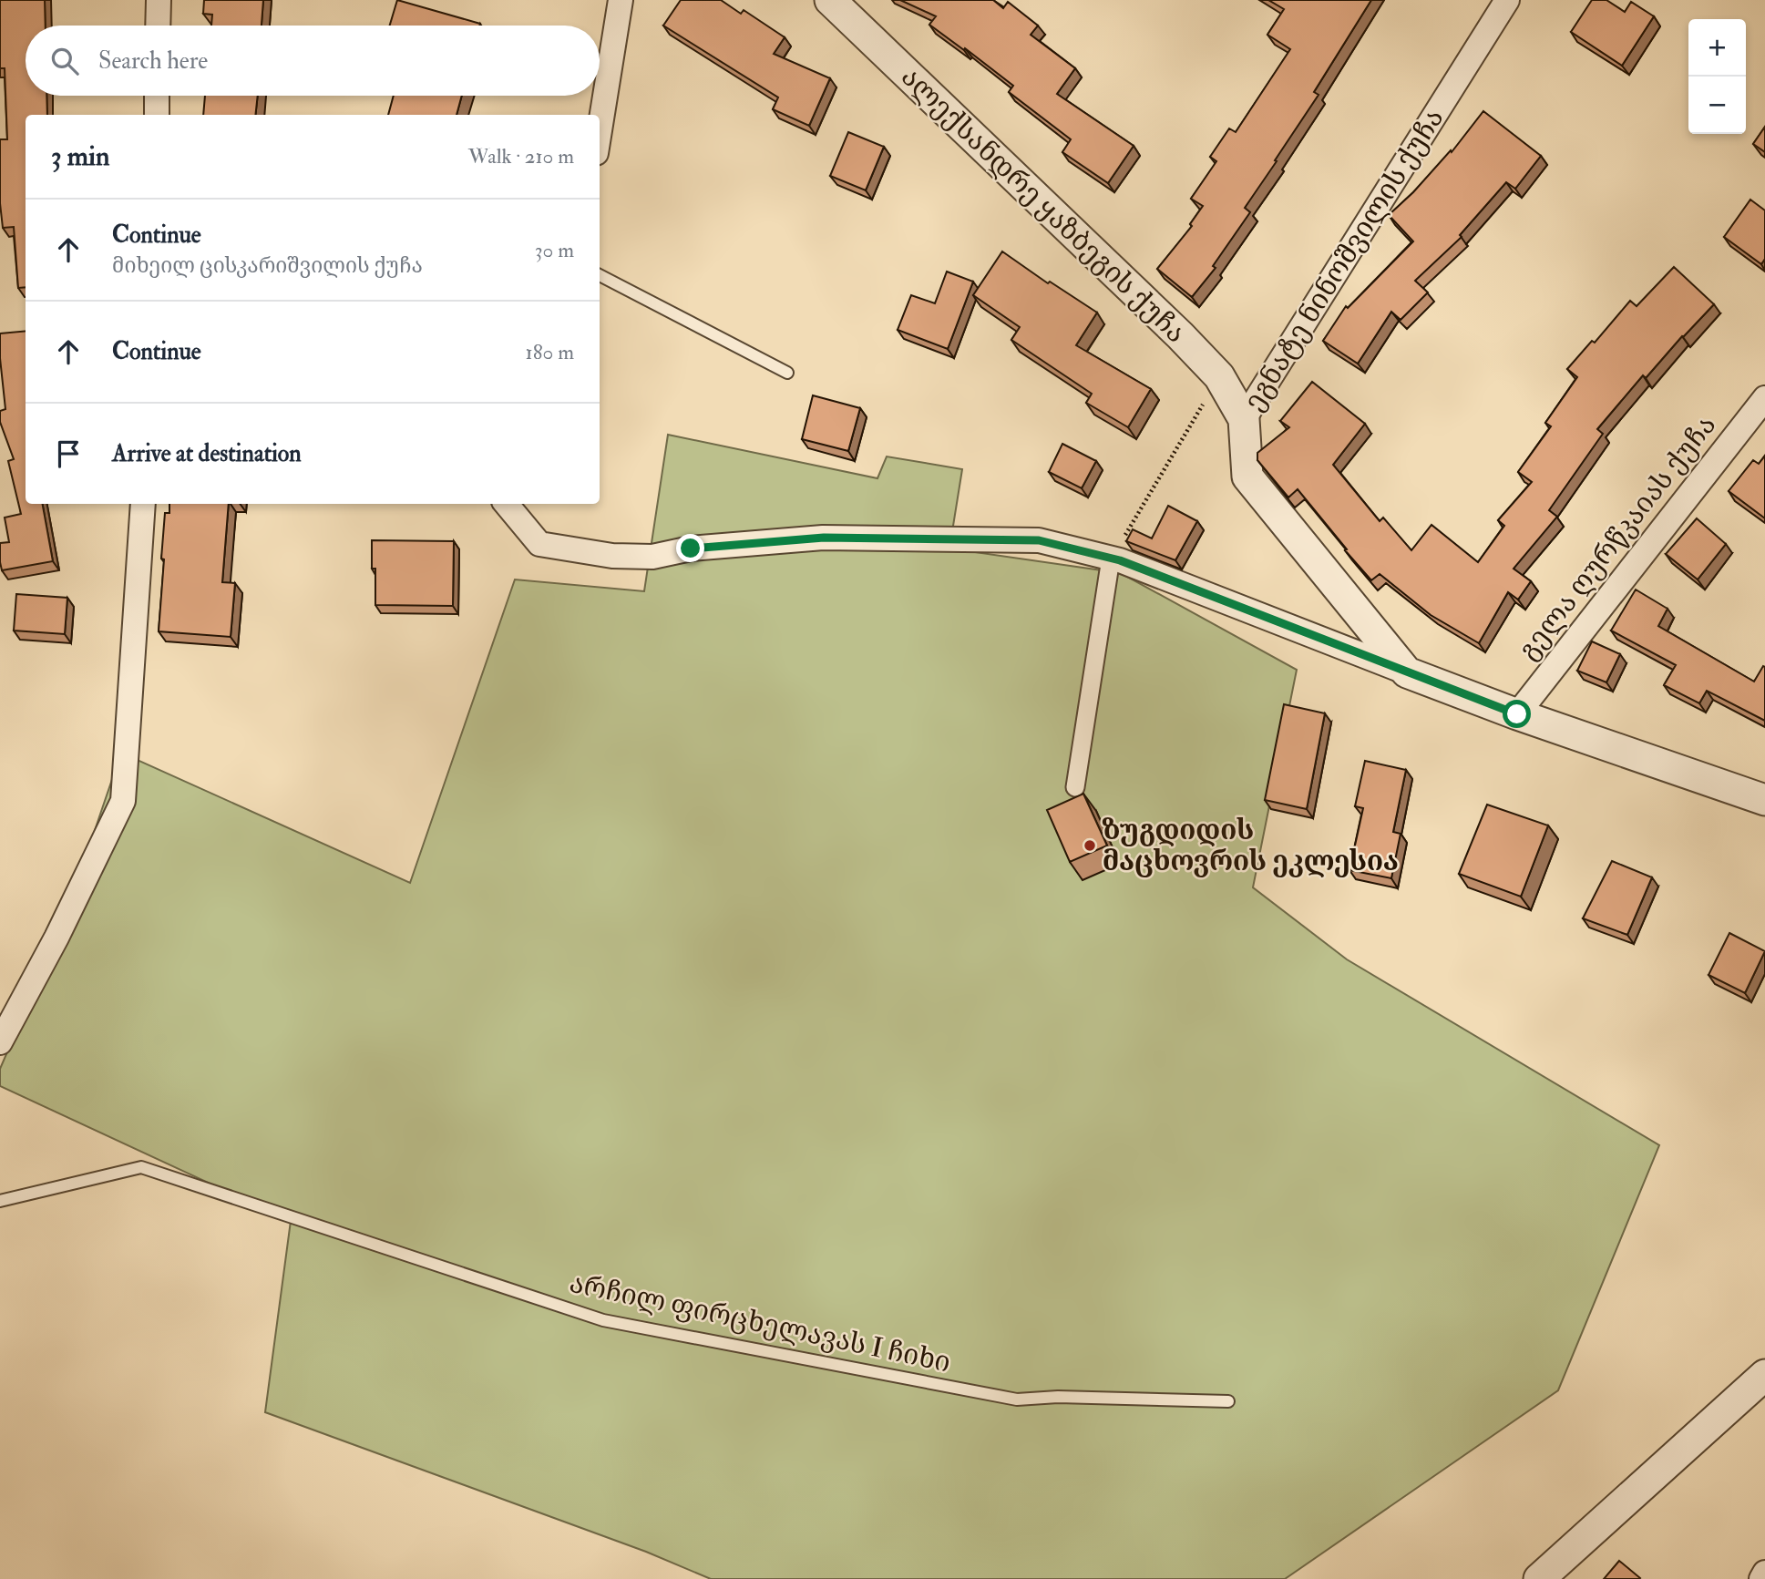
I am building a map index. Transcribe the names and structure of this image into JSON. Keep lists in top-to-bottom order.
{
  "streets": {
    "street": ["ალექსანდრე ყაზბეგის ქუჩა", "ეგნატე ნინოშვილის ქუჩა", "გელა ღურწკაიას ქუჩა"],
    "lane": ["არჩილ ფირცხელავას I ჩიხი"]
  },
  "crossings": [
    ["ალექსანდრე ყაზბეგის ქუჩა", "ეგნატე ნინოშვილის ქუჩა"]
  ],
  "places": ["ზუგდიდის მაცხოვრის ეკლესია"],
  "page": {
    "map_buttons": ["+", "−"],
    "search": "Search here",
    "heading": ["3 min", "Walk · 210 m"],
    "list": [
      ["Continue", "მიხეილ ცისკარიშვილის ქუჩა", "30 m"],
      ["Continue", "180 m"],
      "Arrive at destination"
    ]
  }
}
